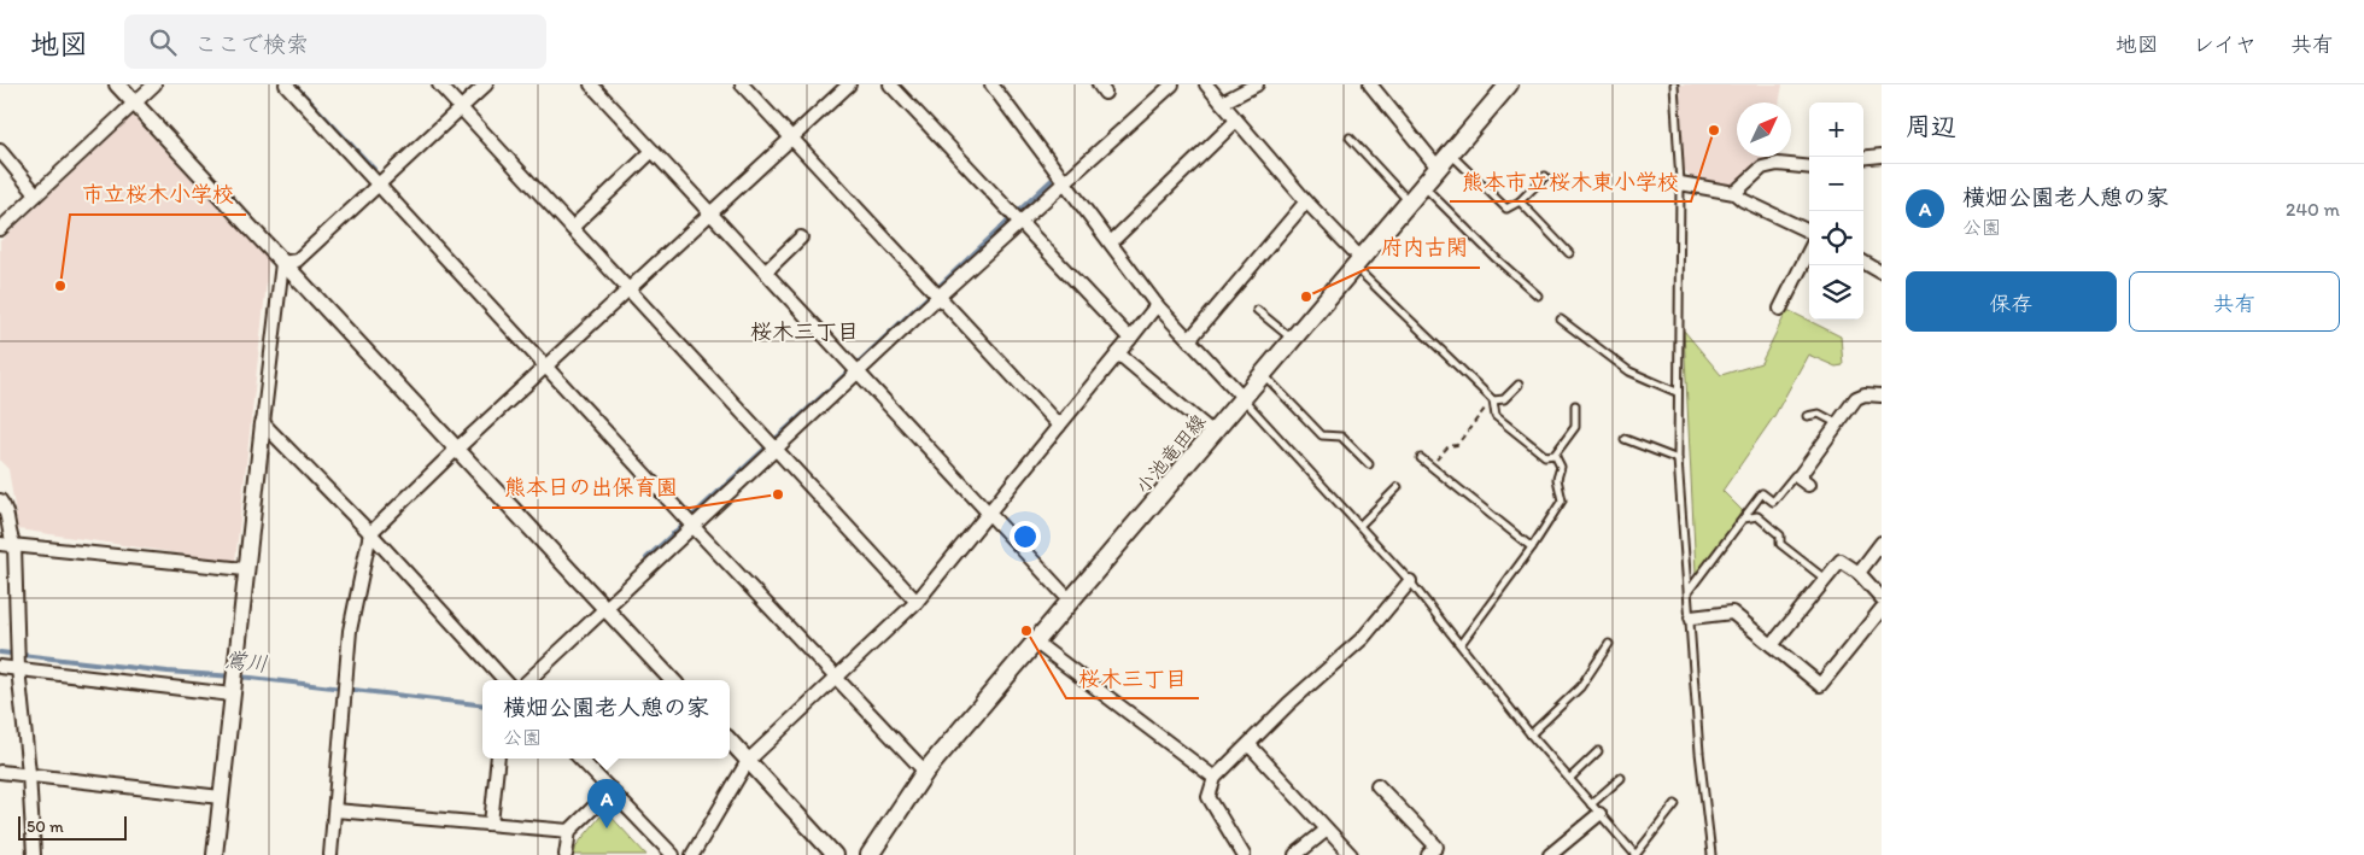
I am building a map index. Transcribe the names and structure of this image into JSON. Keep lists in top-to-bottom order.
{
  "streets": {
    "main road": ["小池竜田線"]
  },
  "districts": ["桜木三丁目"],
  "water": ["鴬川"],
  "places": [
    "熊本市立桜木東小学校",
    "市立桜木小学校",
    "府内古閑",
    "熊本日の出保育園",
    "桜木三丁目"
  ],
  "scale_bar": "50 m",
  "north": "top right",
  "page": {
    "header": "地図",
    "search": "ここで検索",
    "nav": ["地図", "レイヤ", "共有"],
    "heading": "周辺",
    "map_buttons": ["+", "−"],
    "list": [
      {
        "mark": "A",
        "name": "横畑公園老人憩の家",
        "note": "公園",
        "value": "240 m"
      }
    ],
    "buttons": ["保存", "共有"],
    "popup": ["横畑公園老人憩の家", "公園"],
    "pins": "A",
    "scale": "50 m"
  }
}
